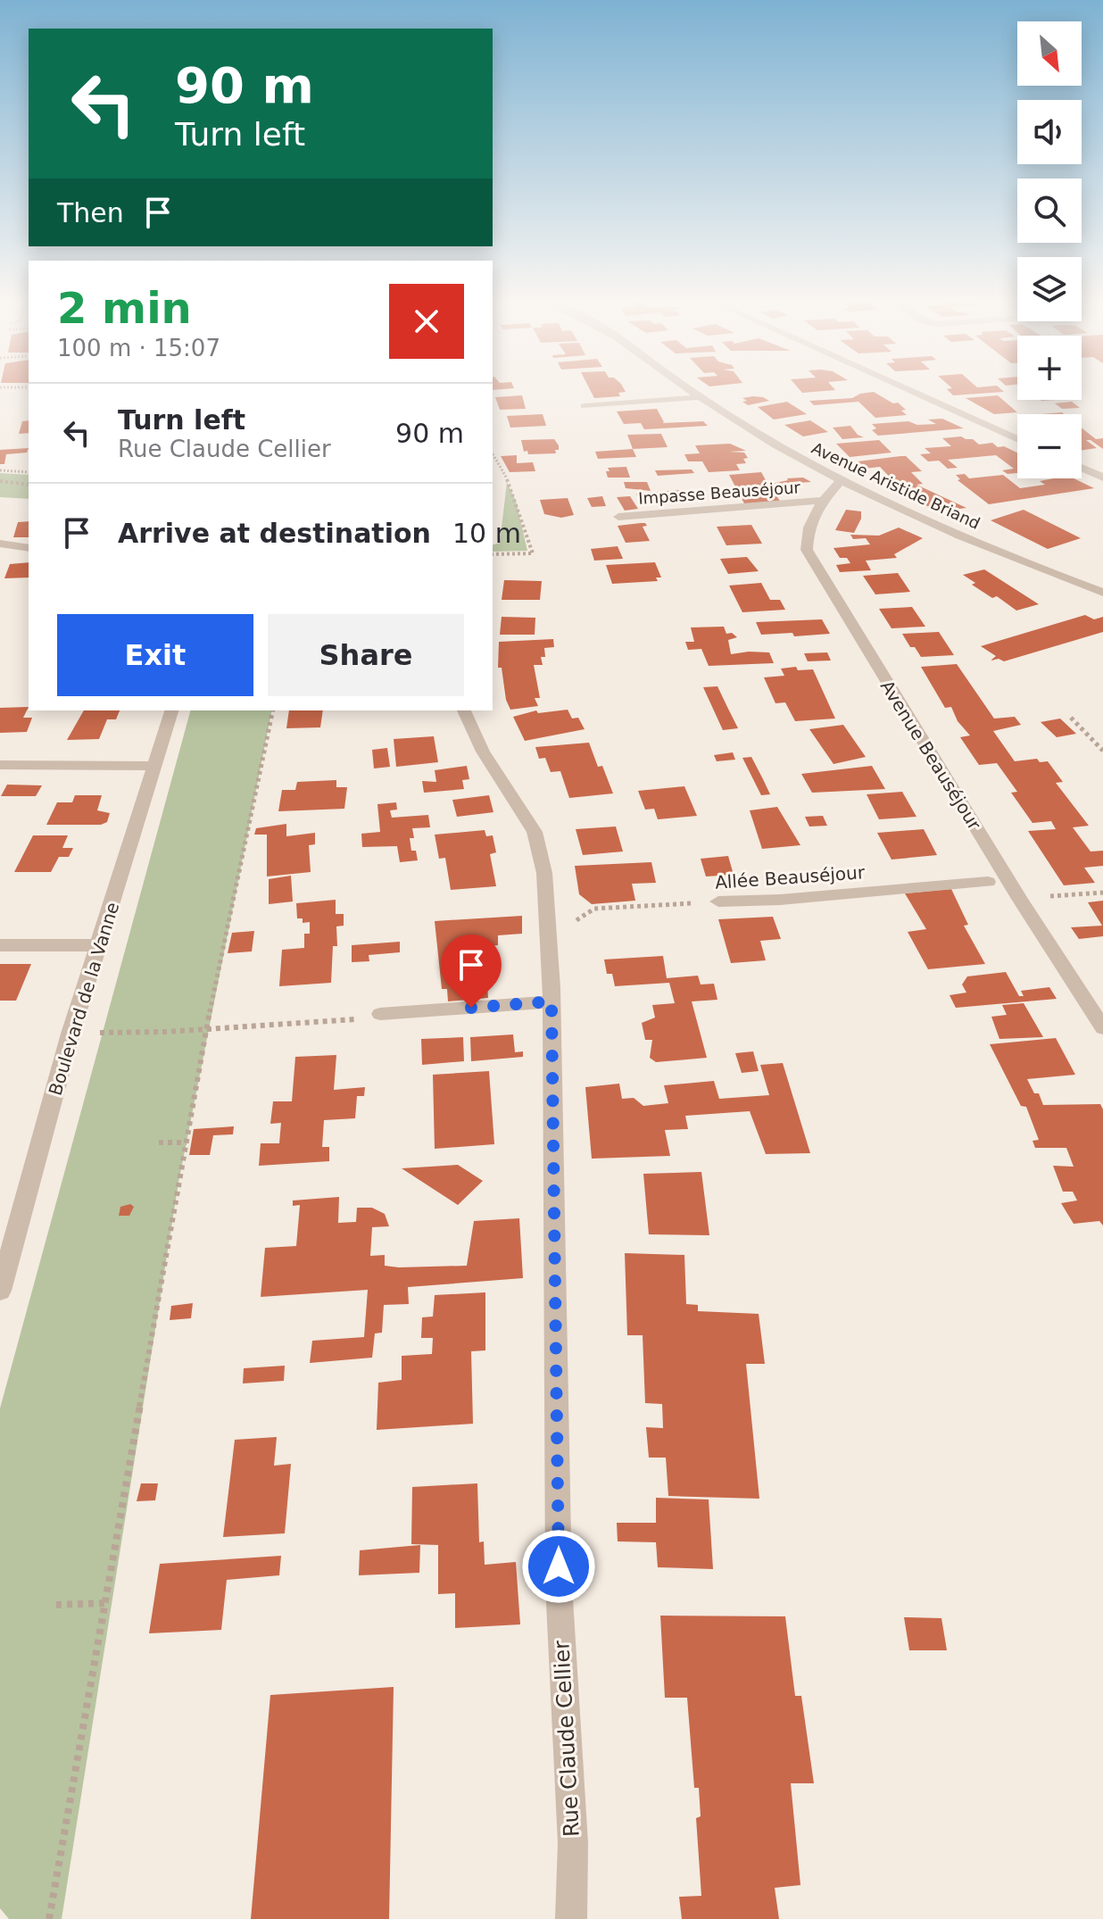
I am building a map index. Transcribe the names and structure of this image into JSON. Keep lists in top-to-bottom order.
{
  "streets": {
    "street": [
      "Avenue Aristide Briand",
      "Impasse Beauséjour",
      "Avenue Beauséjour",
      "Allée Beauséjour",
      "Boulevard de la Vanne",
      "Rue Claude Cellier"
    ]
  },
  "crossings": [
    ["Avenue Aristide Briand", "Avenue Beauséjour"],
    ["Impasse Beauséjour", "Avenue Beauséjour"]
  ],
  "north": "bottom right",
  "page": {
    "map_buttons": ["+", "−"],
    "turn": ["90 m", "Turn left"],
    "then": "Then",
    "heading": ["2 min", "100 m · 15:07"],
    "list": [
      {
        "name": "Turn left",
        "note": "Rue Claude Cellier",
        "value": "90 m"
      },
      {
        "name": "Arrive at destination",
        "value": "10 m"
      }
    ],
    "buttons": ["Exit", "Share"]
  }
}
